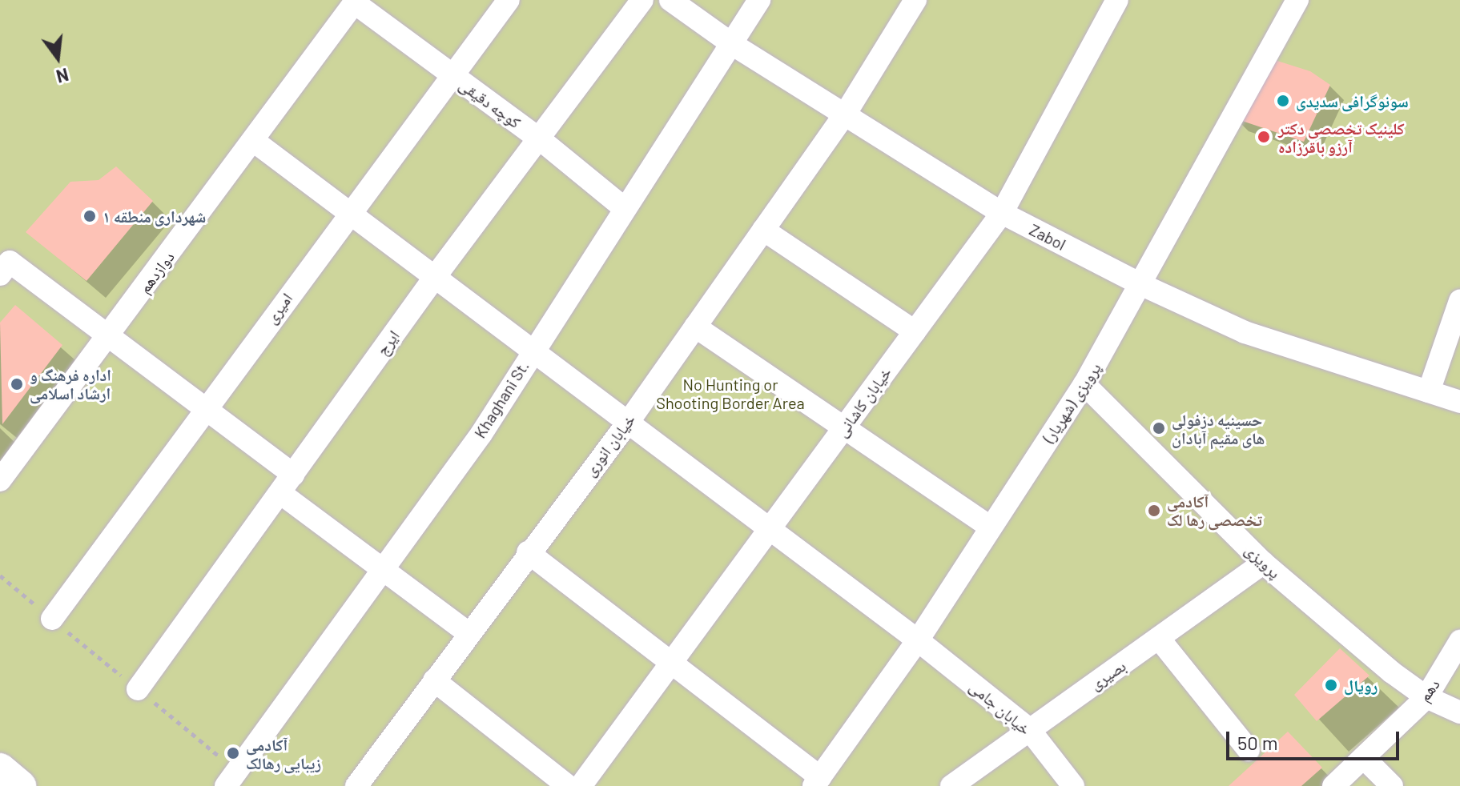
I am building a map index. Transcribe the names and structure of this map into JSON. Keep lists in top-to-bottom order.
{
  "streets": {
    "street": [
      "کوچه دقیقی",
      "Zabol",
      "دوازدهم",
      "امیری",
      "ایرج",
      "Khaghani St.",
      "خیابان کاشانی",
      "پرویزی (شهریار)",
      "خیابان انوری",
      "پرویزی",
      "بصیری",
      "دهم",
      "خیابان جامی"
    ]
  },
  "crossings": [
    ["کوچه دقیقی", "دوازدهم"],
    ["کوچه دقیقی", "امیری"],
    ["کوچه دقیقی", "ایرج"],
    ["کوچه دقیقی", "Khaghani St."],
    ["Zabol", "Khaghani St."],
    ["Zabol", "خیابان کاشانی"],
    ["Zabol", "پرویزی (شهریار)"],
    ["Zabol", "خیابان انوری"],
    ["دوازدهم", "خیابان جامی"],
    ["امیری", "خیابان جامی"],
    ["ایرج", "خیابان جامی"],
    ["Khaghani St.", "خیابان جامی"],
    ["خیابان کاشانی", "خیابان جامی"],
    ["پرویزی (شهریار)", "پرویزی"],
    ["پرویزی (شهریار)", "خیابان جامی"],
    ["خیابان انوری", "خیابان جامی"],
    ["پرویزی", "بصیری"],
    ["پرویزی", "دهم"],
    ["بصیری", "خیابان جامی"]
  ],
  "parks": ["No Hunting or Shooting Border Area"],
  "places": [
    "سونوگرافی سدیدی",
    "کلینیک تخصصی دکتر آرزو باقرزاده",
    "شهرداری منطقه ۱",
    "اداره فرهنگ و ارشاد اسلامی",
    "حسینیه دزفولی های مقیم آبادان",
    "آکادمی تخصصی رها لک",
    "رویال",
    "آکادمی زیبایی رهالک"
  ],
  "scale_bar": "50 m",
  "north": "bottom"
}
